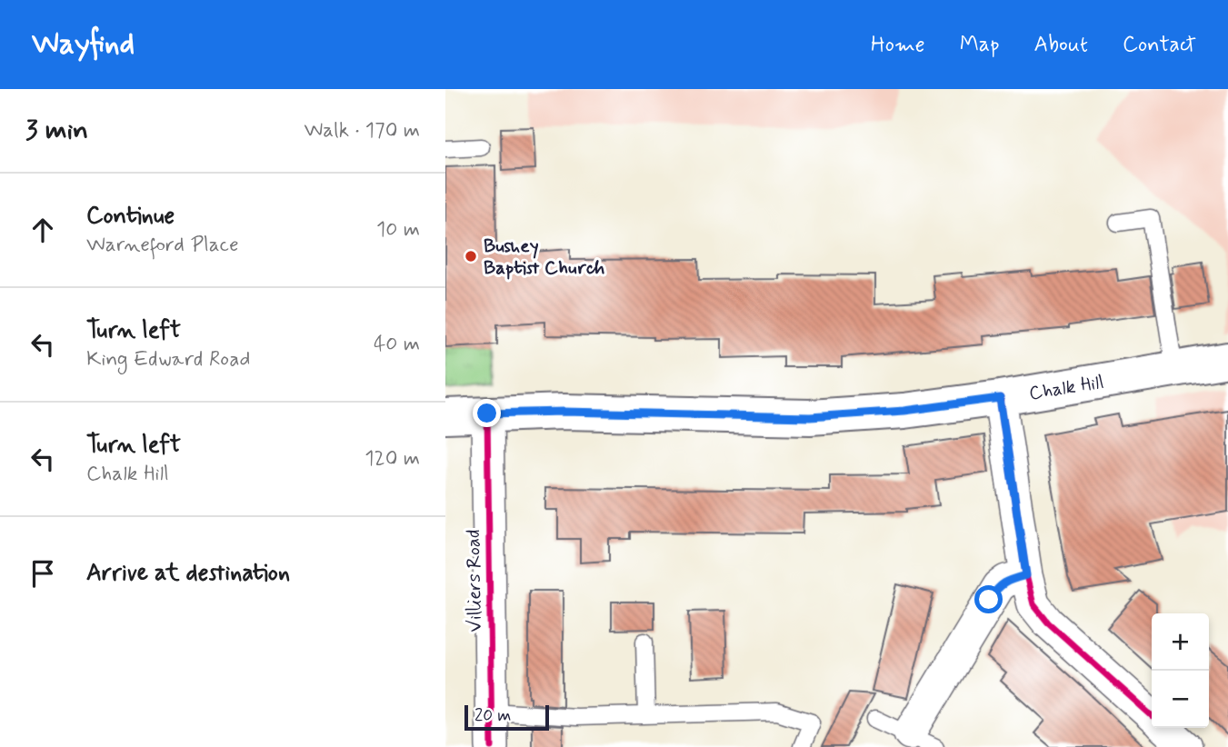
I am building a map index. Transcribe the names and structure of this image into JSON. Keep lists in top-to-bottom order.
{
  "streets": {
    "main road": ["Chalk Hill"],
    "street": ["Villiers Road"]
  },
  "crossings": [
    ["Chalk Hill", "Villiers Road"]
  ],
  "places": ["Bushey Baptist Church"],
  "scale_bar": "20 m",
  "page": {
    "header": "Wayfind",
    "nav": [
      "Home",
      "Map",
      "About",
      "Contact"
    ],
    "heading": ["3 min", "Walk · 170 m"],
    "list": [
      ["Continue", "Warneford Place", "10 m"],
      ["Turn left", "King Edward Road", "40 m"],
      ["Turn left", "Chalk Hill", "120 m"],
      "Arrive at destination"
    ],
    "map_buttons": ["+", "−"],
    "scale": "20 m"
  }
}
